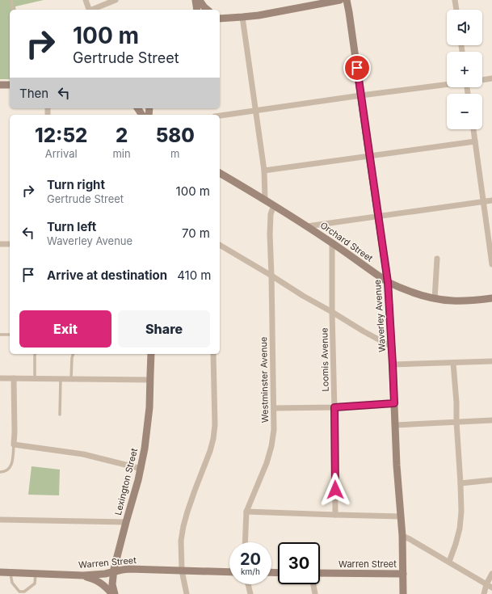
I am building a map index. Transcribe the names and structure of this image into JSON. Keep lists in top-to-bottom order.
{
  "streets": {
    "street": [
      "Orchard Street",
      "Waverley Avenue",
      "Loomis Avenue",
      "Westminster Avenue",
      "Lexington Street",
      "Warren Street"
    ]
  },
  "crossings": [
    ["Orchard Street", "Waverley Avenue"],
    ["Orchard Street", "Loomis Avenue"],
    ["Orchard Street", "Westminster Avenue"],
    ["Waverley Avenue", "Warren Street"],
    ["Lexington Street", "Warren Street"]
  ],
  "page": {
    "map_buttons": ["+", "−"],
    "turn": ["100 m", "Gertrude Street"],
    "then": "Then",
    "eta": [
      "12:52",
      "Arrival",
      "2",
      "min",
      "580",
      "m"
    ],
    "list": [
      {
        "name": "Turn right",
        "note": "Gertrude Street",
        "value": "100 m"
      },
      {
        "name": "Turn left",
        "note": "Waverley Avenue",
        "value": "70 m"
      },
      {
        "name": "Arrive at destination",
        "value": "410 m"
      }
    ],
    "buttons": ["Exit", "Share"],
    "speed": "20 km/h",
    "limit": "30"
  }
}
